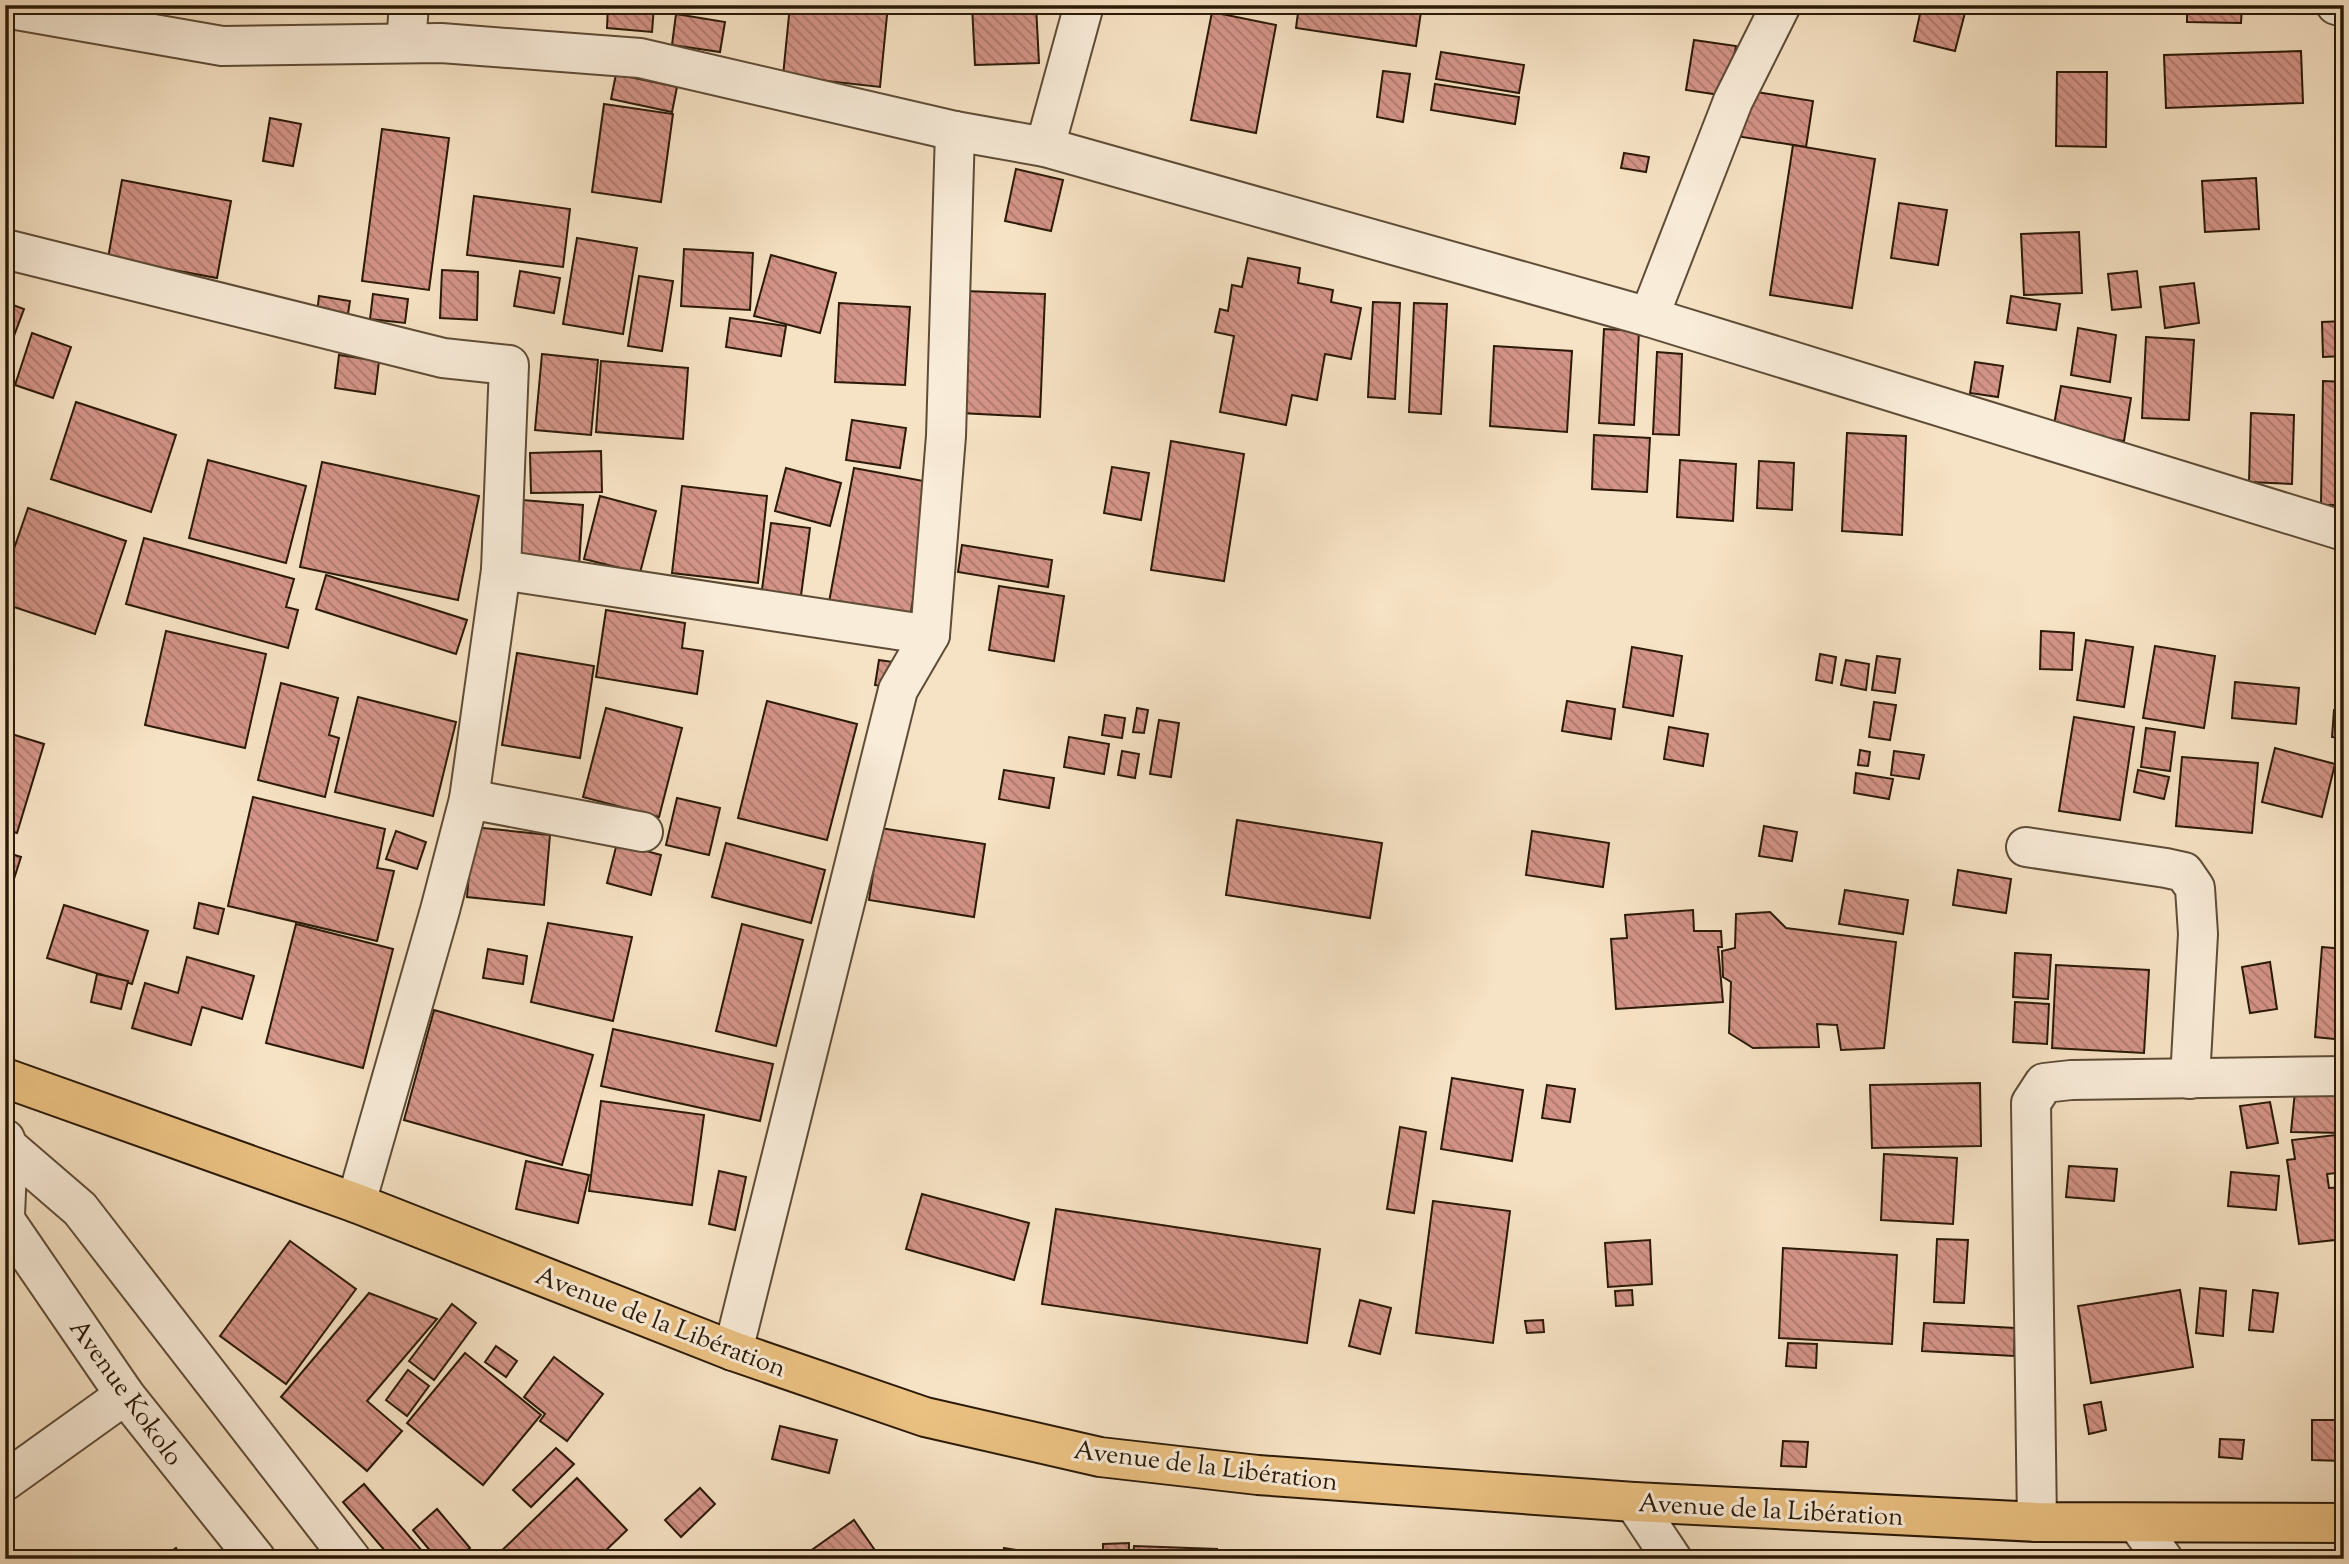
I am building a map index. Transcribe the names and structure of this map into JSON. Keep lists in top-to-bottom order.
{
  "streets": {
    "highway": ["Avenue de la Libération"],
    "street": ["Avenue Kokolo"]
  }
}
